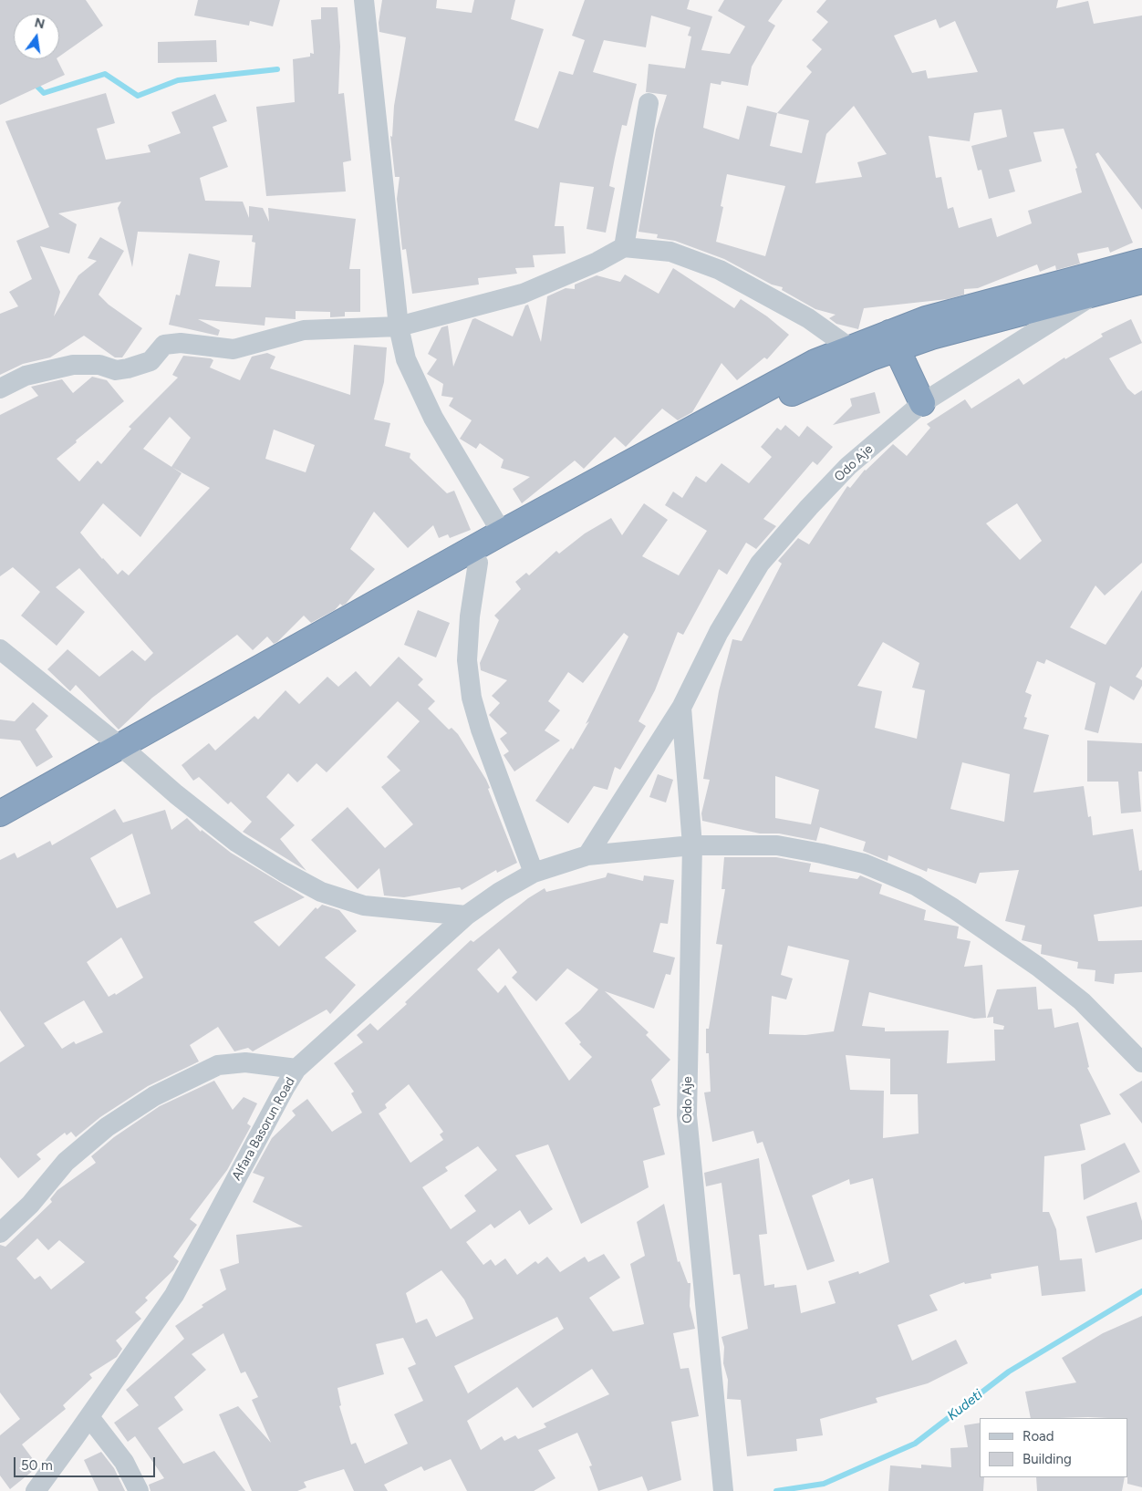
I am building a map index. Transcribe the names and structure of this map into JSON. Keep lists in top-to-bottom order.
{
  "streets": {
    "street": ["Odo Aje", "Alfara Basorun Road"]
  },
  "crossings": [
    ["Odo Aje", "Alfara Basorun Road"]
  ],
  "water": ["Kudeti"],
  "legend": ["Road", "Building"],
  "scale_bar": "50 m",
  "north": "top"
}
